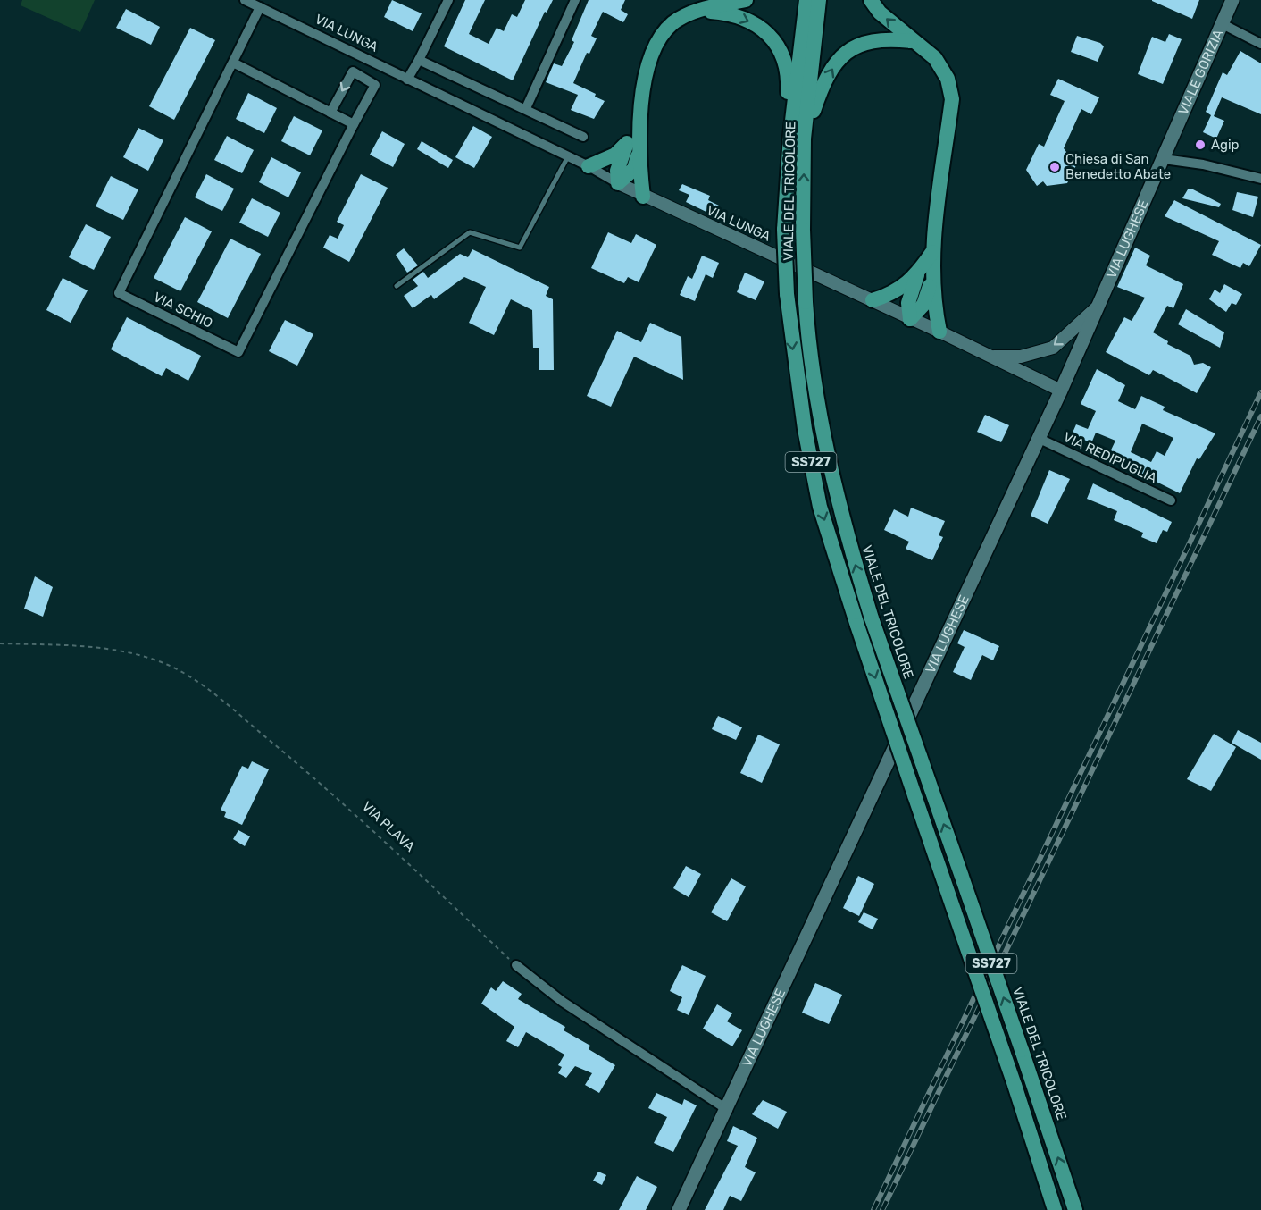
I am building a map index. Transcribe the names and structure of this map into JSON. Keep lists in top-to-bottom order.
{
  "streets": {
    "highway": ["VIALE DEL TRICOLORE", "SS727"],
    "main road": ["VIALE GORIZIA", "VIA LUGHESE"],
    "street": ["VIA LUNGA", "VIA SCHIO", "VIA REDIPUGLIA"],
    "path": ["VIA PLAVA"]
  },
  "crossings": [
    ["VIA LUNGA", "VIA LUGHESE"],
    ["VIA LUNGA", "VIA SCHIO"],
    ["VIALE GORIZIA", "VIA LUGHESE"],
    ["VIA LUGHESE", "VIA REDIPUGLIA"]
  ],
  "places": ["Agip", "Chiesa di San Benedetto Abate"]
}
